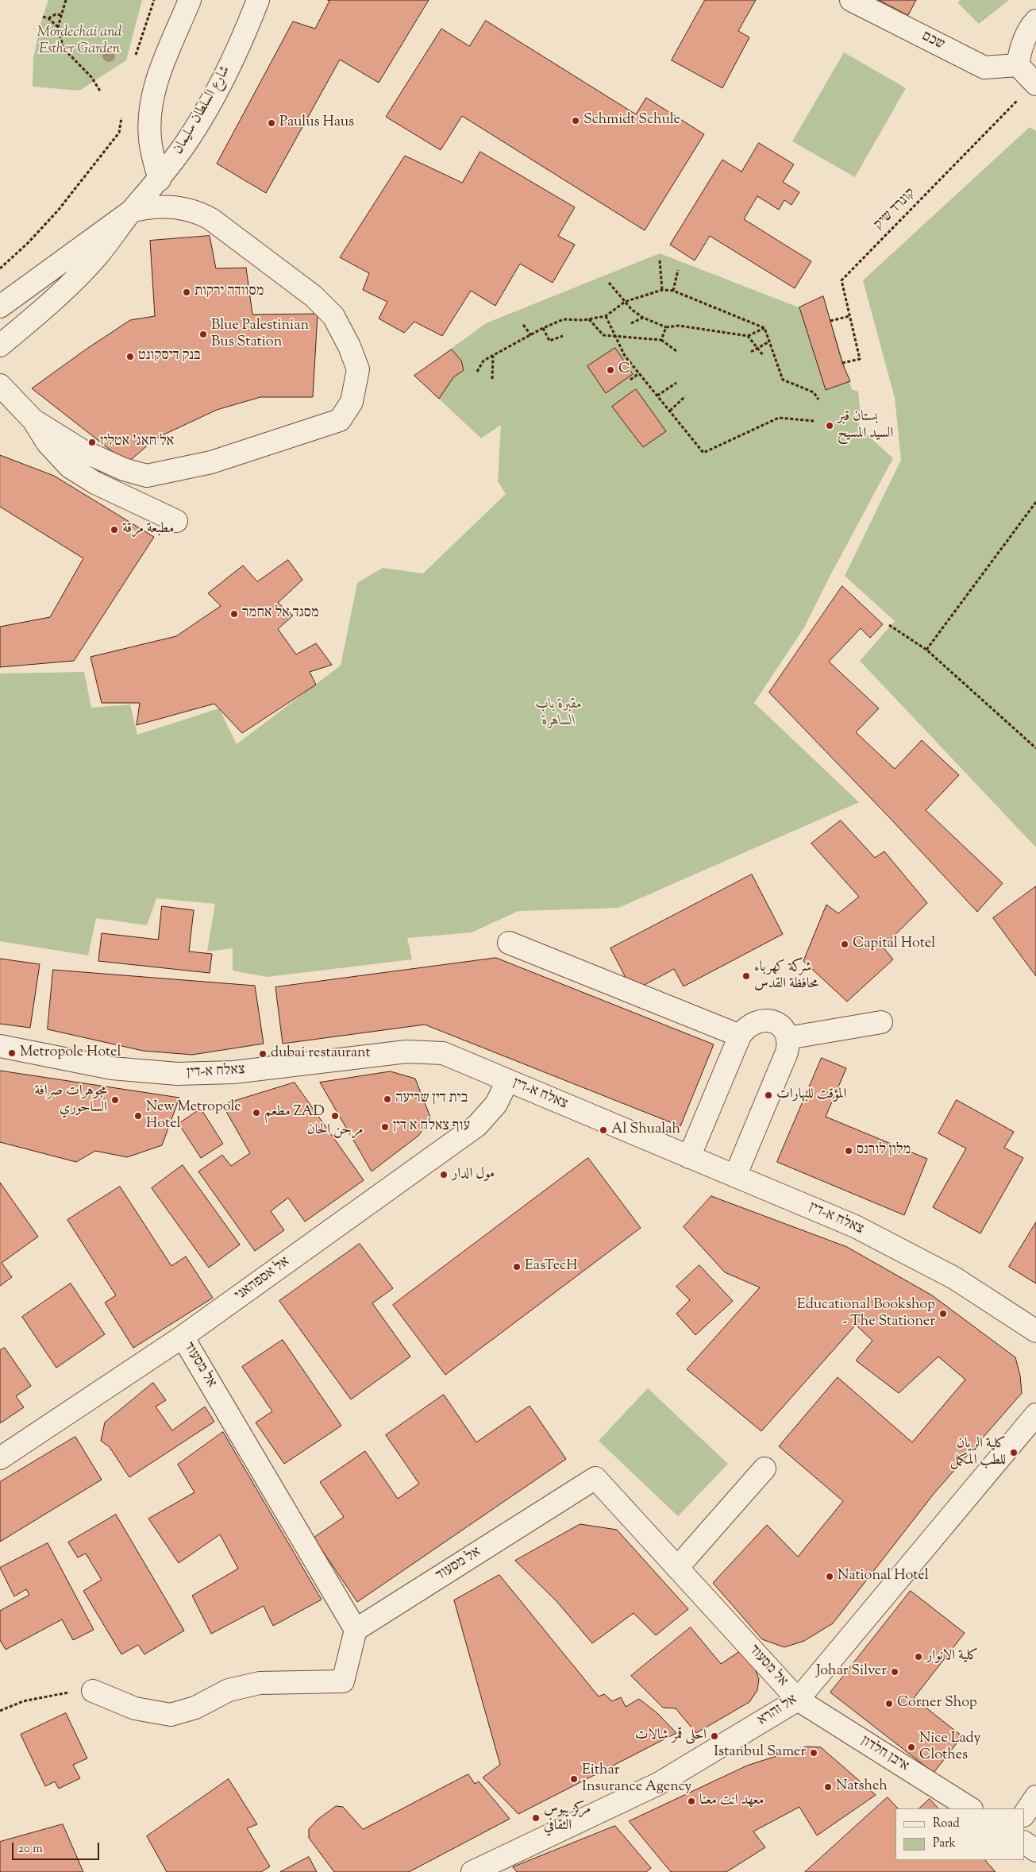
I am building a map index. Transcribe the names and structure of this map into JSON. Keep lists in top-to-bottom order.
{
  "streets": {
    "street": [
      "שכם",
      "شارع السلطان سليمان",
      "צאלח א-דין",
      "אל אספהאני",
      "אל מסעוד",
      "אל זהרא",
      "איבן חלדון"
    ],
    "path": ["קונרד שיק"]
  },
  "crossings": [
    ["צאלח א-דין", "אל אספהאני"],
    ["אל אספהאני", "אל מסעוד"],
    ["אל מסעוד", "אל זהרא"],
    ["אל מסעוד", "איבן חלדון"],
    ["אל זהרא", "איבן חלדון"]
  ],
  "parks": ["Mordechai and Esther Garden", "مقبرة باب الساهرة"],
  "places": [
    "Schmidt Schule",
    "Paulus Haus",
    "מסוודה ירקות",
    "Blue Palestinian Bus Station",
    "בנק דיסקונט",
    "C",
    "بستان قبر السيد المسيح",
    "אל חאג' אטליז",
    "مطبعة مرقة",
    "מסגד אל אחמר",
    "Capital Hotel",
    "شركة كهرباء محافظة القدس",
    "Metropole Hotel",
    "dubai restaurant",
    "المؤقت للبهارات",
    "בית דין שריעה",
    "مجوهرات صرافة الساحوري",
    "مطعم ZAD",
    "New Metropole Hotel",
    "مرحن الحان",
    "עוף צאלח א דין",
    "Al Shualah",
    "מלון לורנס",
    "مول الدار",
    "EasTecH",
    "Educational Bookshop - The Stationer",
    "كلية الريان للطب المكمل",
    "National Hotel",
    "كلية الانوار",
    "Johar Silver",
    "Corner Shop",
    "احلى قمر شالات",
    "Nice Lady Clothes",
    "Istanbul Samer",
    "Eithar Insurance Agency",
    "Natsheh",
    "معهد انت معنا",
    "مركز يبوس الثقافي"
  ],
  "legend": ["Road", "Park"],
  "scale_bar": "20 m"
}
